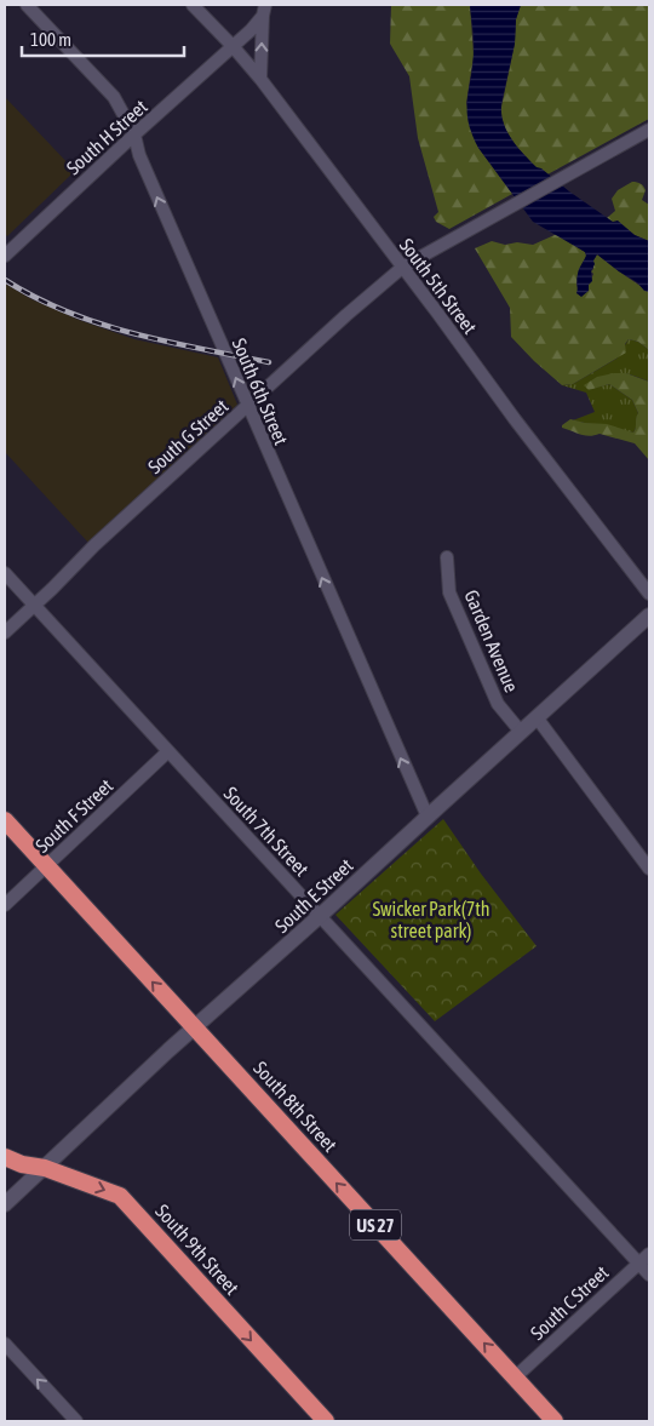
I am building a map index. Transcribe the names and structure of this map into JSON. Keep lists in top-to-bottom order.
{
  "streets": {
    "highway": ["South 8th Street", "US 27", "South 9th Street"],
    "street": [
      "South H Street",
      "South 5th Street",
      "South 6th Street",
      "South G Street",
      "Garden Avenue",
      "South F Street",
      "South 7th Street",
      "South E Street",
      "South C Street"
    ]
  },
  "crossings": [
    ["South H Street", "South 5th Street"],
    ["South H Street", "South 6th Street"],
    ["South 5th Street", "South G Street"],
    ["South 6th Street", "South G Street"],
    ["South 6th Street", "South E Street"],
    ["South G Street", "South 7th Street"],
    ["Garden Avenue", "South E Street"],
    ["South F Street", "South 7th Street"],
    ["South F Street", "South 8th Street"],
    ["South 7th Street", "South E Street"],
    ["South 7th Street", "South C Street"],
    ["South E Street", "South 8th Street"],
    ["South E Street", "South 9th Street"],
    ["South 8th Street", "South C Street"]
  ],
  "one_way": ["South 6th Street", "South 8th Street", "South 9th Street"],
  "parks": ["Swicker Park(7th street park)"],
  "scale_bar": "100 m"
}
